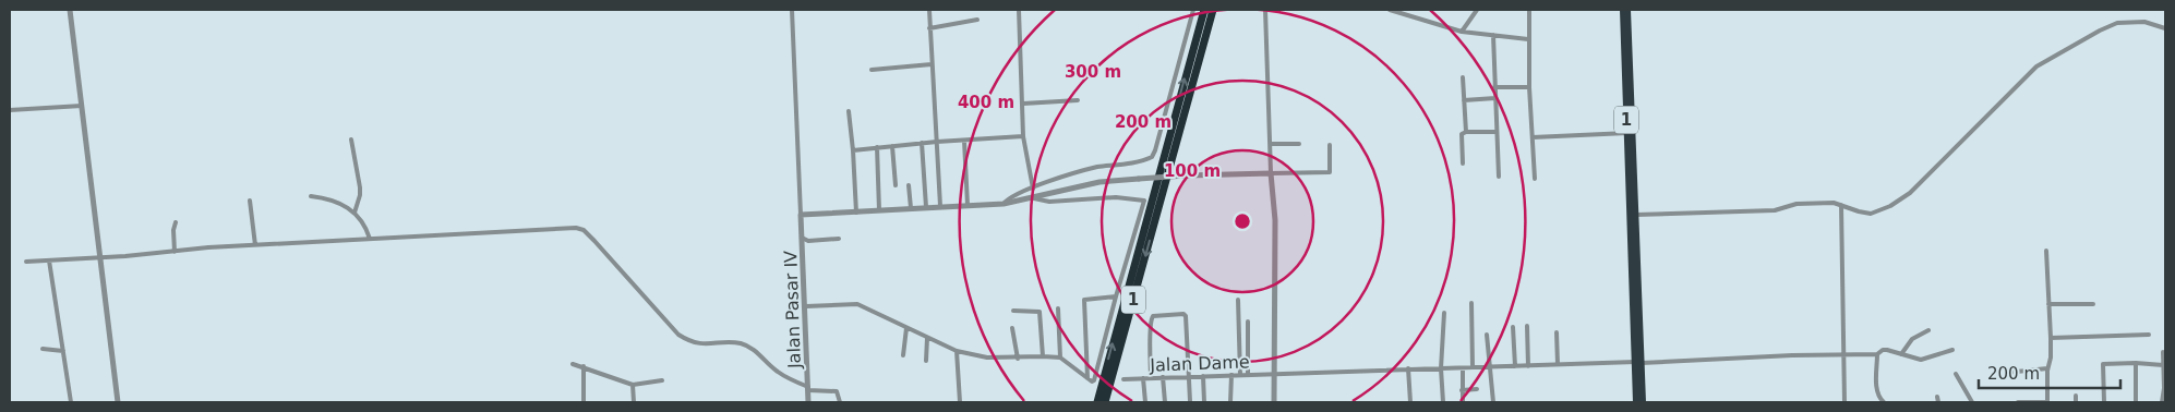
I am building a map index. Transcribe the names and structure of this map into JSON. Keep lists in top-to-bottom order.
{
  "streets": {
    "highway": ["1"],
    "street": ["Jalan Pasar IV", "Jalan Dame"]
  },
  "crossings": [
    ["1", "Jalan Dame"]
  ],
  "scale_bar": "200 m",
  "rings": [
    "300 m",
    "400 m",
    "200 m",
    "100 m"
  ]
}
